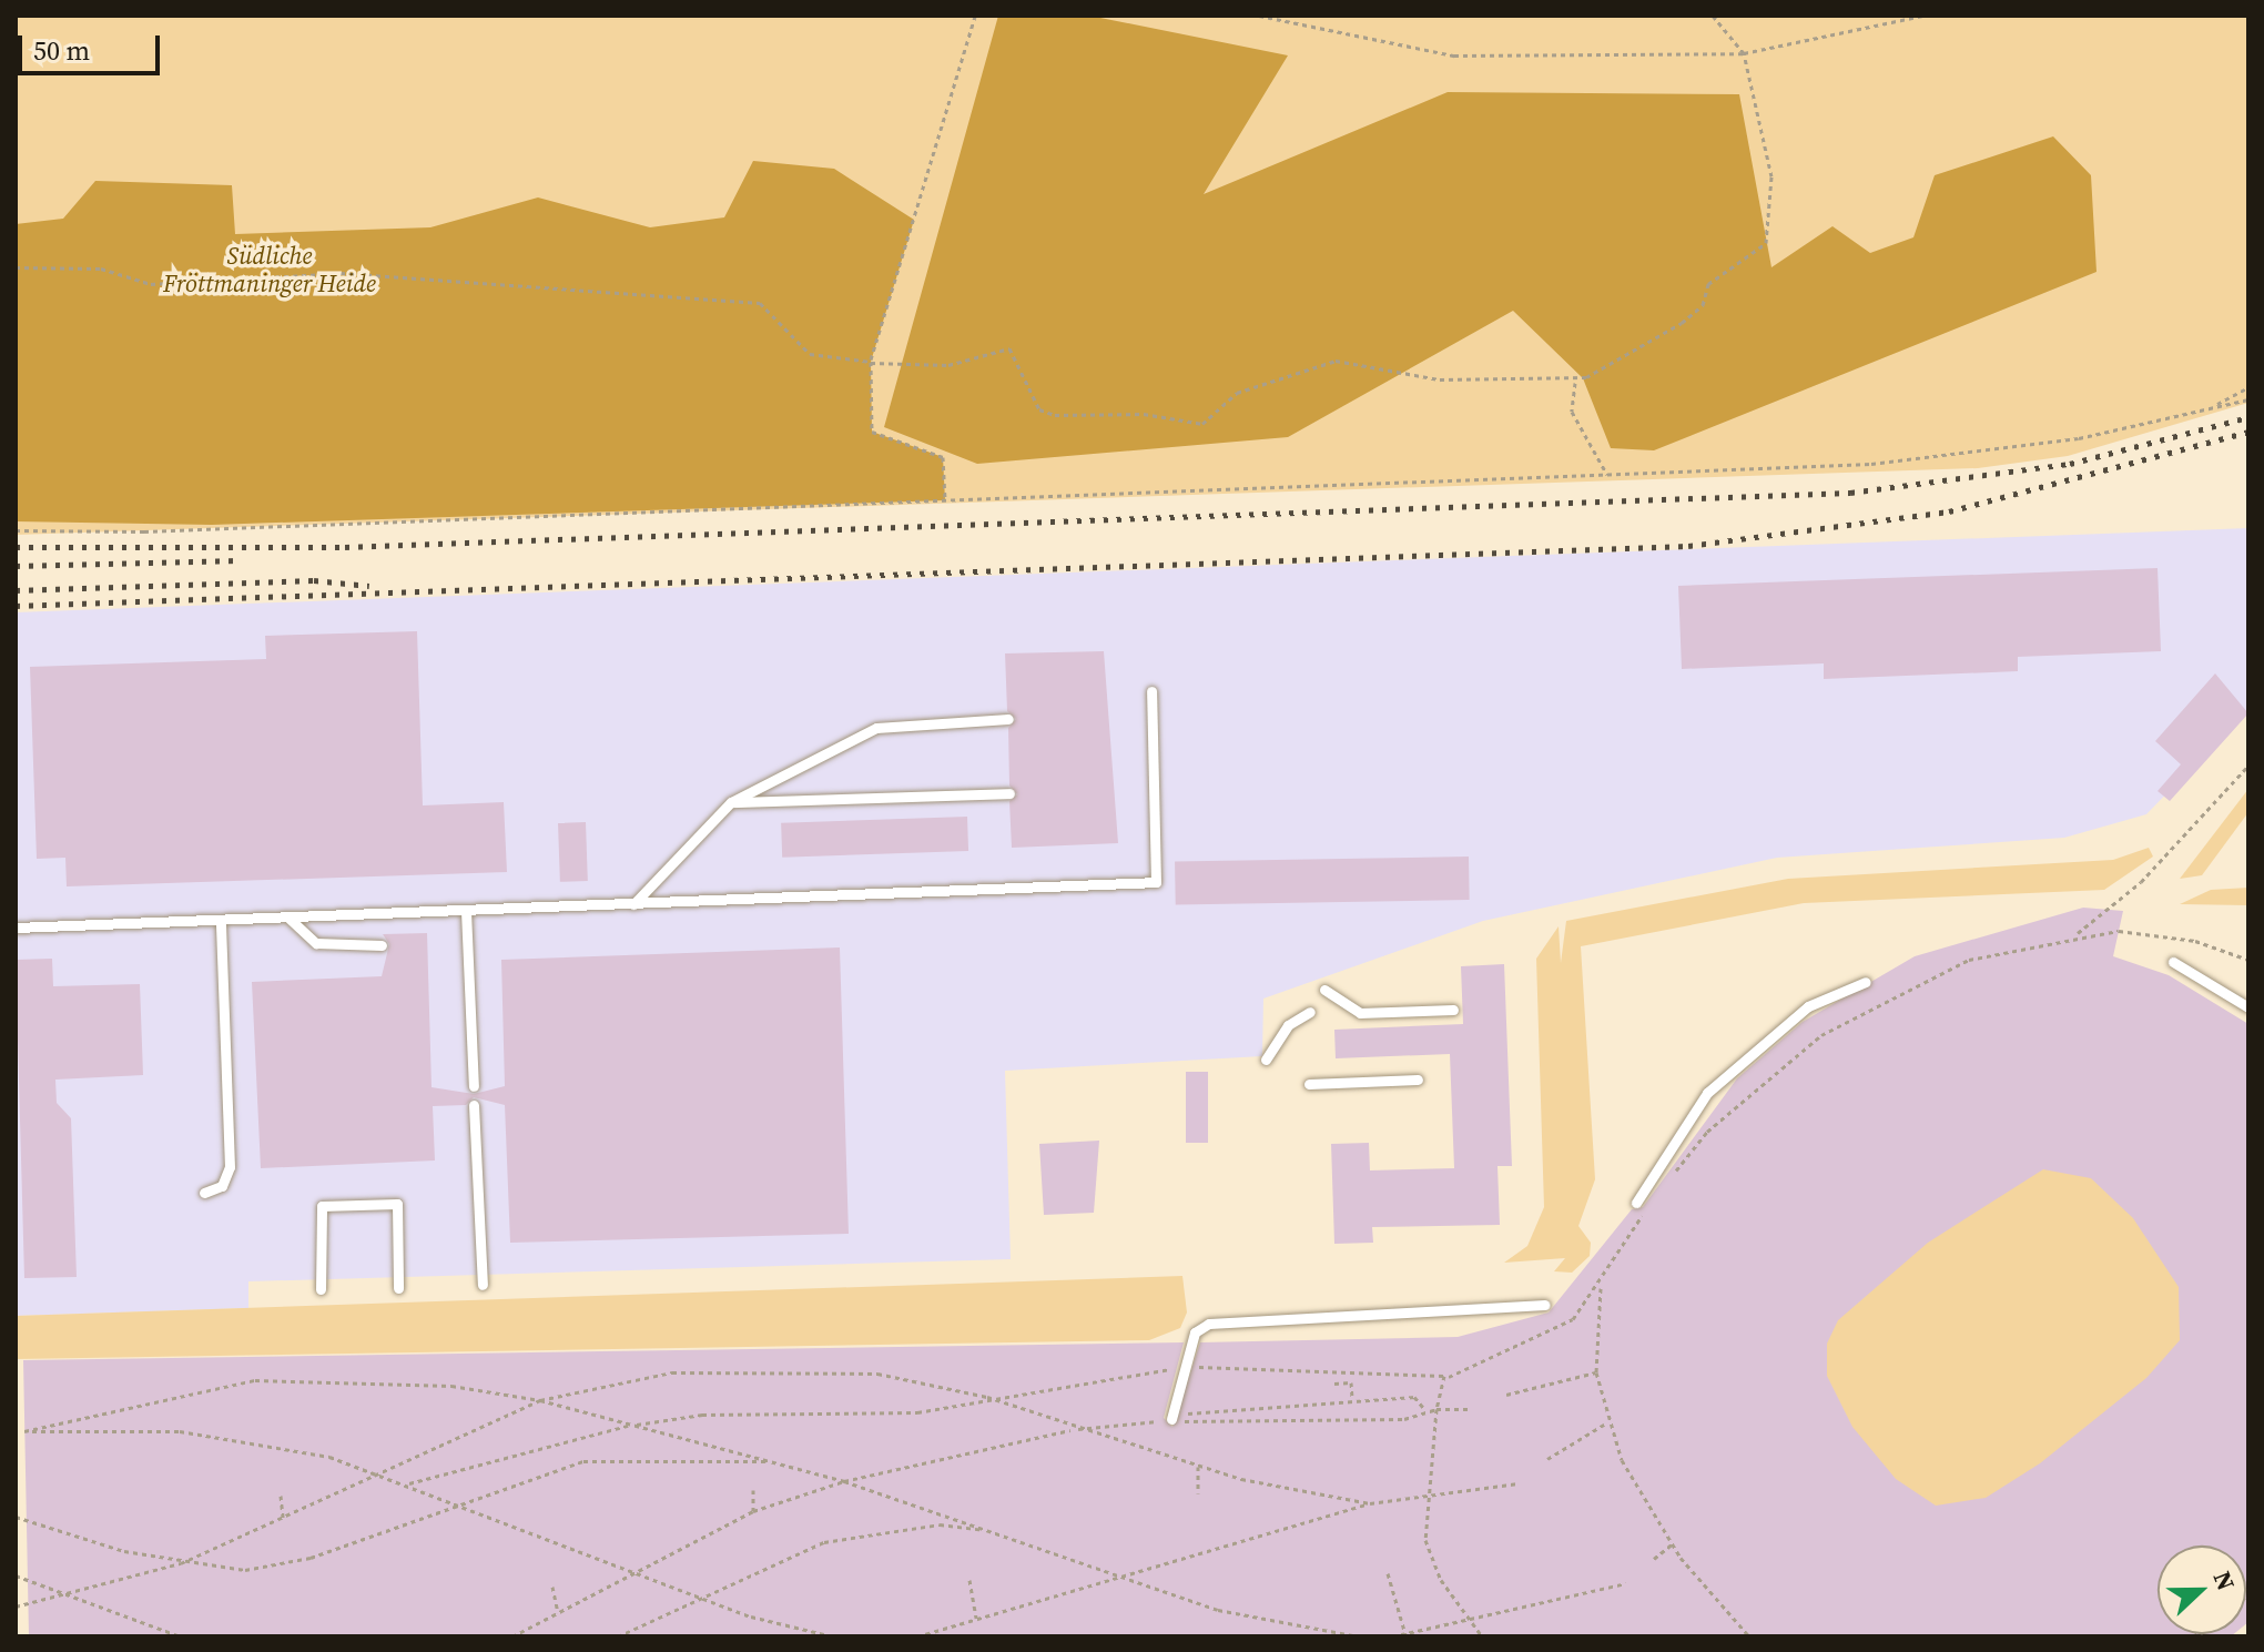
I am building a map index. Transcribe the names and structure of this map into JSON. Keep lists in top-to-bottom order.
{
  "parks": ["Südliche Fröttmaninger Heide"],
  "scale_bar": "50 m",
  "north": "right"
}
